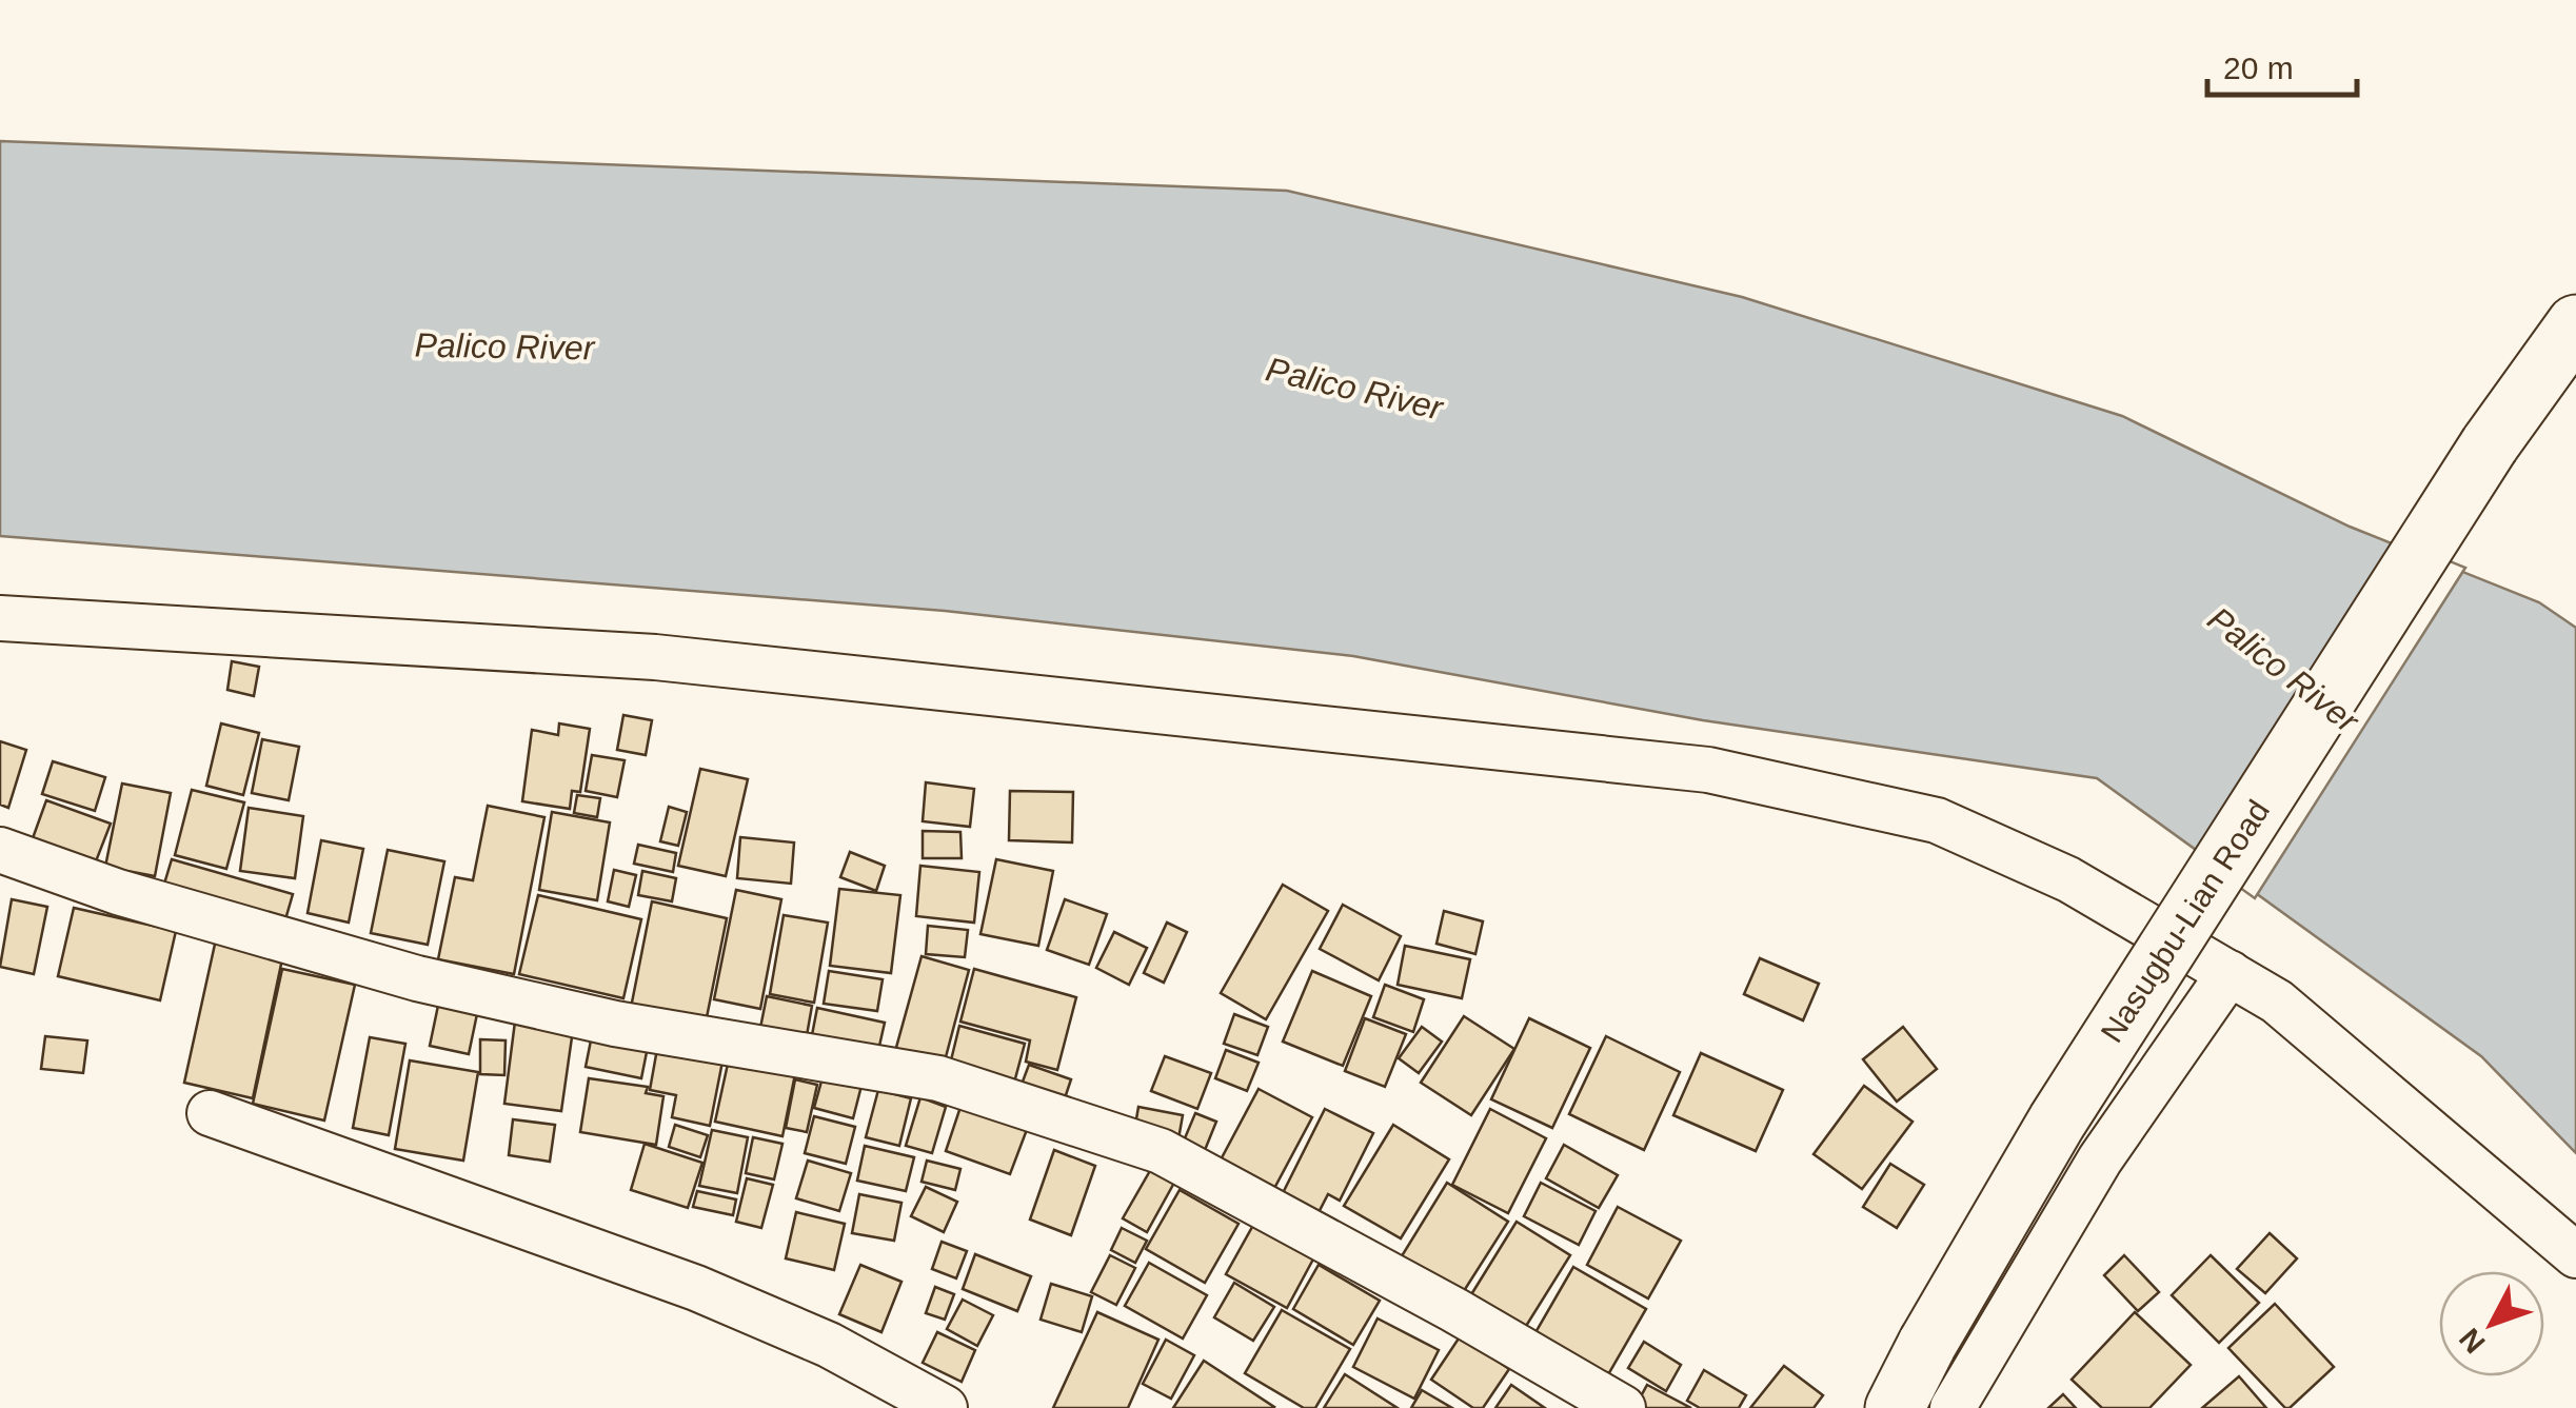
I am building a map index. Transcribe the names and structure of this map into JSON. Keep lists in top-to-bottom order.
{
  "streets": {
    "main road": ["Nasugbu-Lian Road"]
  },
  "water": ["Palico River"],
  "scale_bar": "20 m",
  "north": "bottom left"
}
